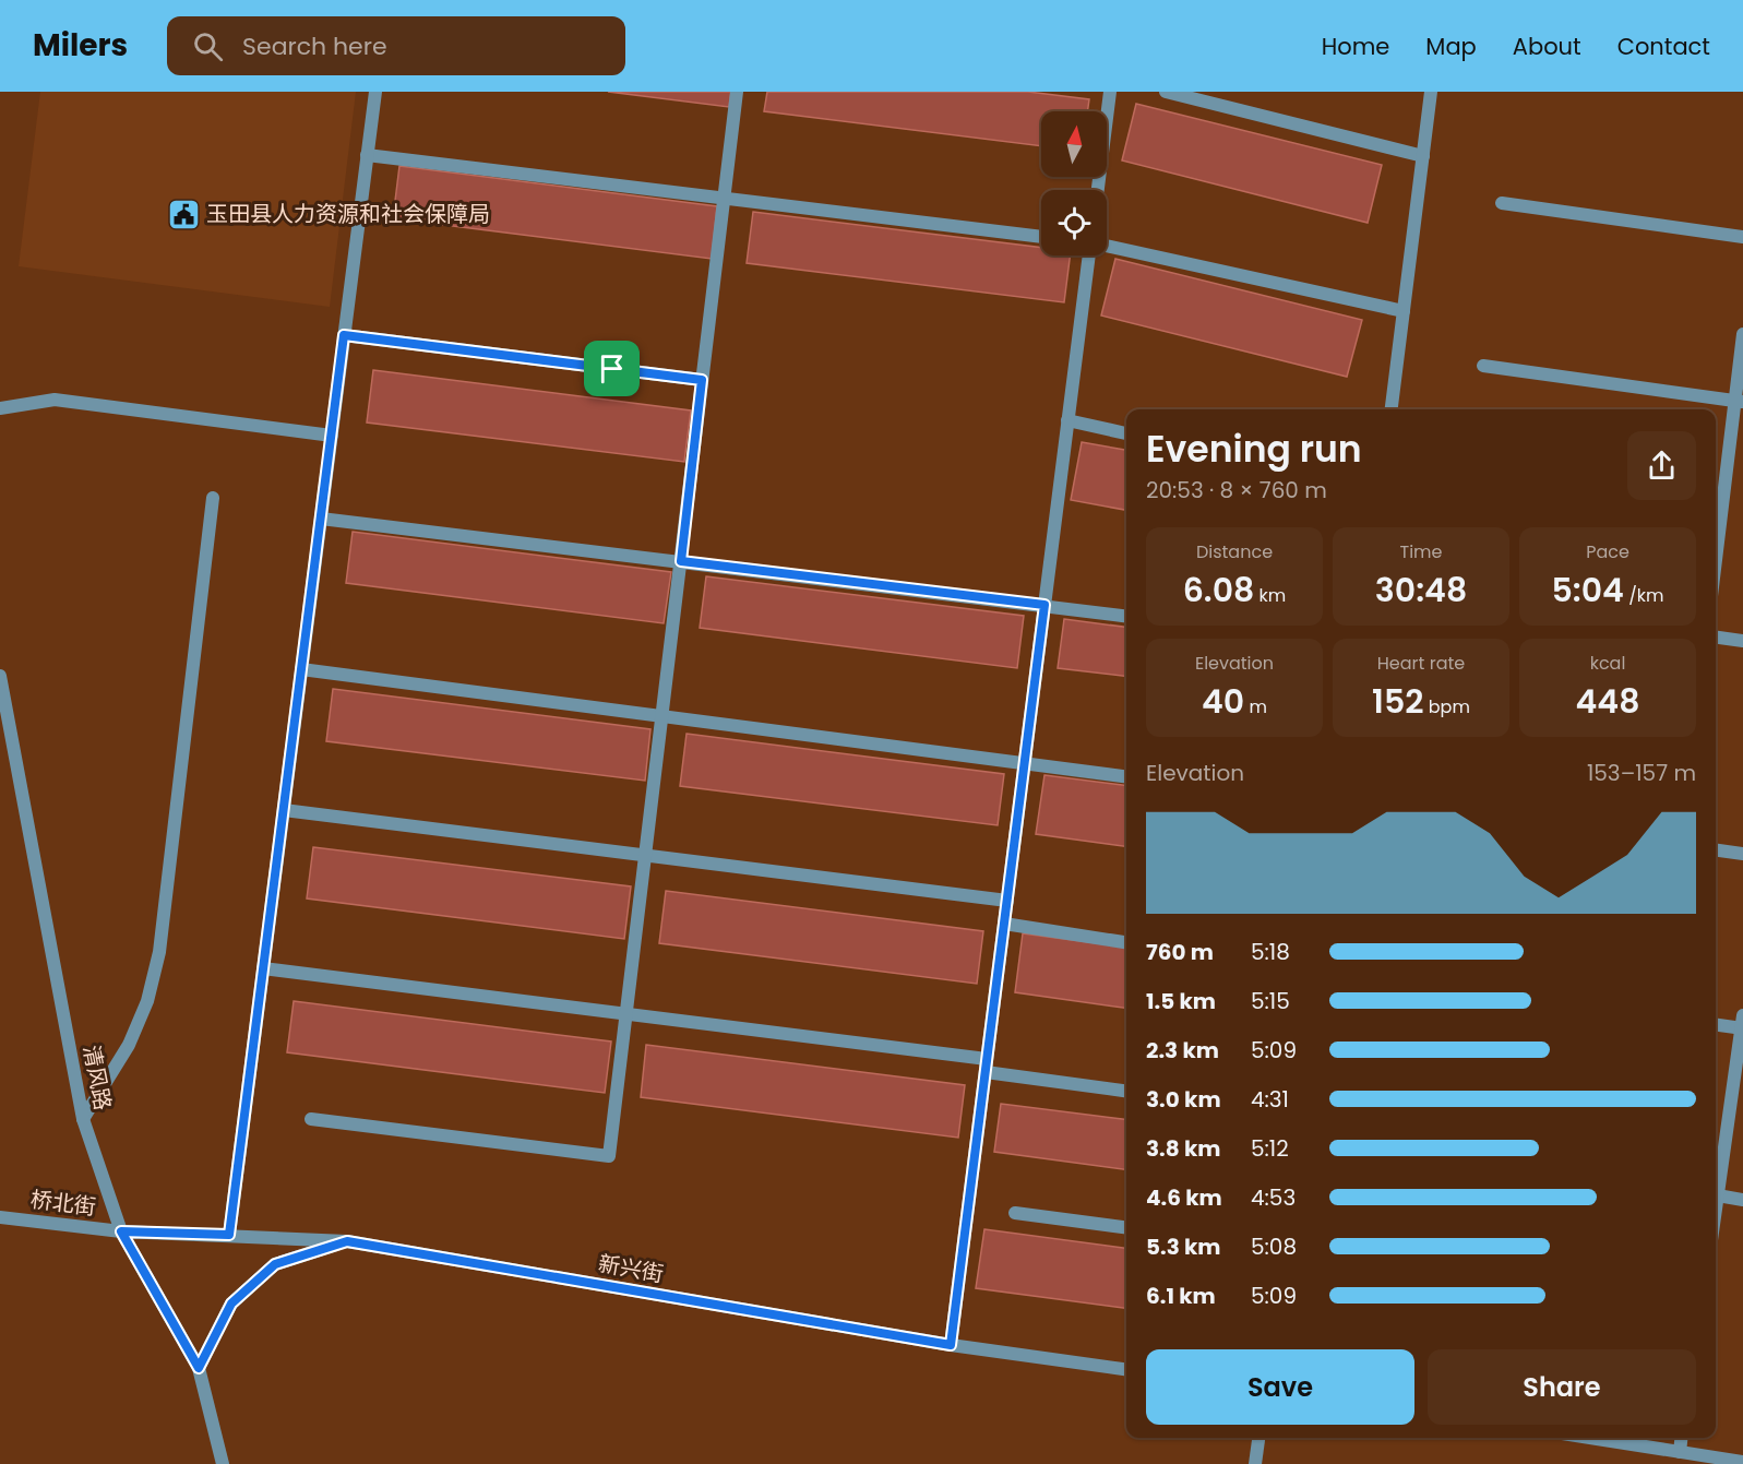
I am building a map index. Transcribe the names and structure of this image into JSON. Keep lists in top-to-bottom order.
{
  "streets": {
    "street": ["清风路", "桥北街", "新兴街"]
  },
  "crossings": [
    ["清风路", "桥北街"],
    ["清风路", "新兴街"],
    ["桥北街", "新兴街"]
  ],
  "places": {
    "public building": ["玉田县人力资源和社会保障局"]
  },
  "north": "top",
  "page": {
    "header": "Milers",
    "search": "Search here",
    "nav": [
      "Home",
      "Map",
      "About",
      "Contact"
    ],
    "heading": ["Evening run", "20:53 · 8 × 760 m"],
    "stats": [
      ["Distance", "6.08 km"],
      ["Time", "30:48"],
      ["Pace", "5:04 /km"],
      ["Elevation", "40 m"],
      ["Heart rate", "152 bpm"],
      ["kcal", "448"]
    ],
    "chart": ["Elevation", "153–157 m"],
    "list": [
      {
        "name": "760 m",
        "note": "5:18"
      },
      {
        "name": "1.5 km",
        "note": "5:15"
      },
      {
        "name": "2.3 km",
        "note": "5:09"
      },
      {
        "name": "3.0 km",
        "note": "4:31"
      },
      {
        "name": "3.8 km",
        "note": "5:12"
      },
      {
        "name": "4.6 km",
        "note": "4:53"
      },
      {
        "name": "5.3 km",
        "note": "5:08"
      },
      {
        "name": "6.1 km",
        "note": "5:09"
      }
    ],
    "buttons": ["Save", "Share"]
  }
}
